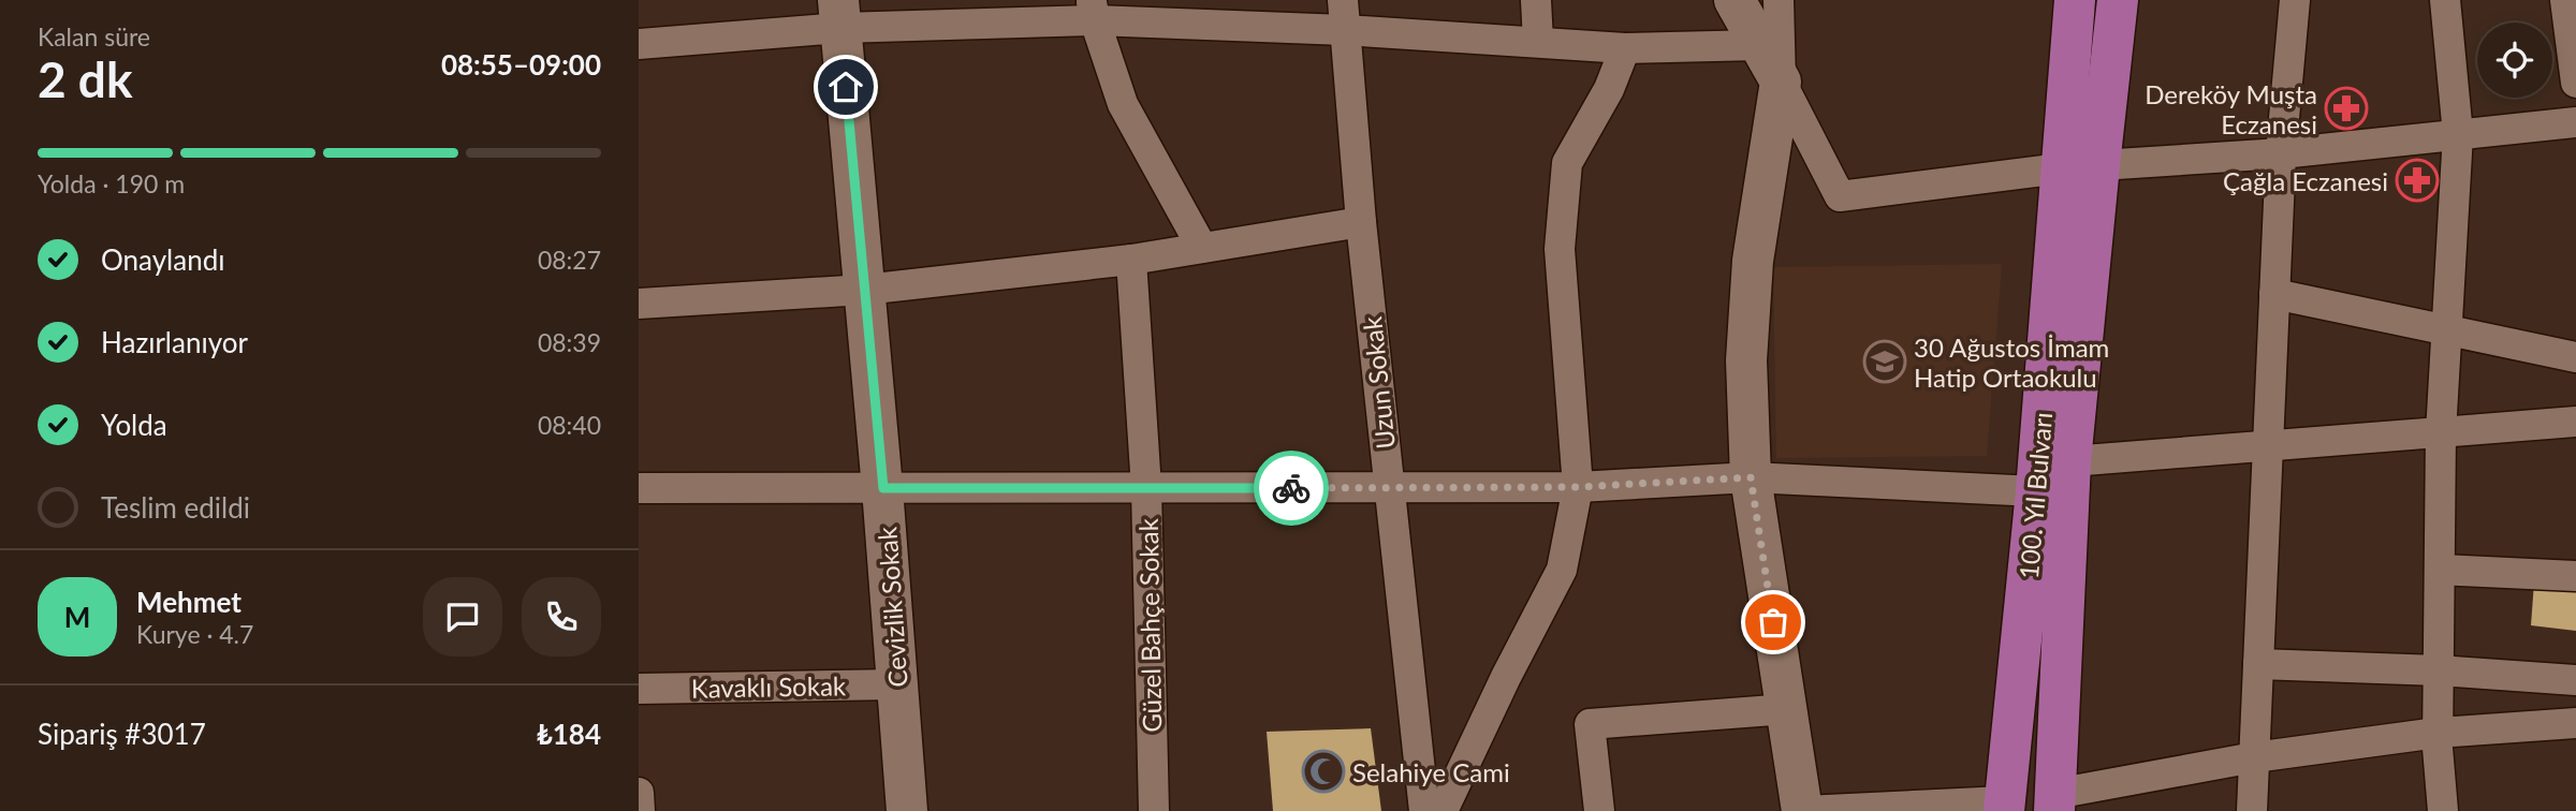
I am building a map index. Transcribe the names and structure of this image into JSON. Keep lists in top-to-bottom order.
{
  "streets": {
    "main road": ["100. Yıl Bulvarı", "Cevizlik Sokak"],
    "street": ["Uzun Sokak", "Güzel Bahçe Sokak", "Kavaklı Sokak"]
  },
  "crossings": [
    ["Cevizlik Sokak", "Kavaklı Sokak"]
  ],
  "places": {
    "pharmacy": ["Dereköy Muşta Eczanesi", "Çağla Eczanesi"],
    "school or university": ["30 Ağustos İmam Hatip Ortaokulu"],
    "mosque": ["Selahiye Cami"]
  },
  "page": {
    "heading": ["2 dk", "Kalan süre", "08:55–09:00"],
    "panel": [
      "Mehmet",
      "Kurye · 4.7",
      "Sipariş #3017",
      "₺184"
    ],
    "bar": "Yolda · 190 m",
    "list": [
      ["Onaylandı", "08:27"],
      ["Hazırlanıyor", "08:39"],
      ["Yolda", "08:40"],
      "Teslim edildi"
    ],
    "round": "M"
  }
}
